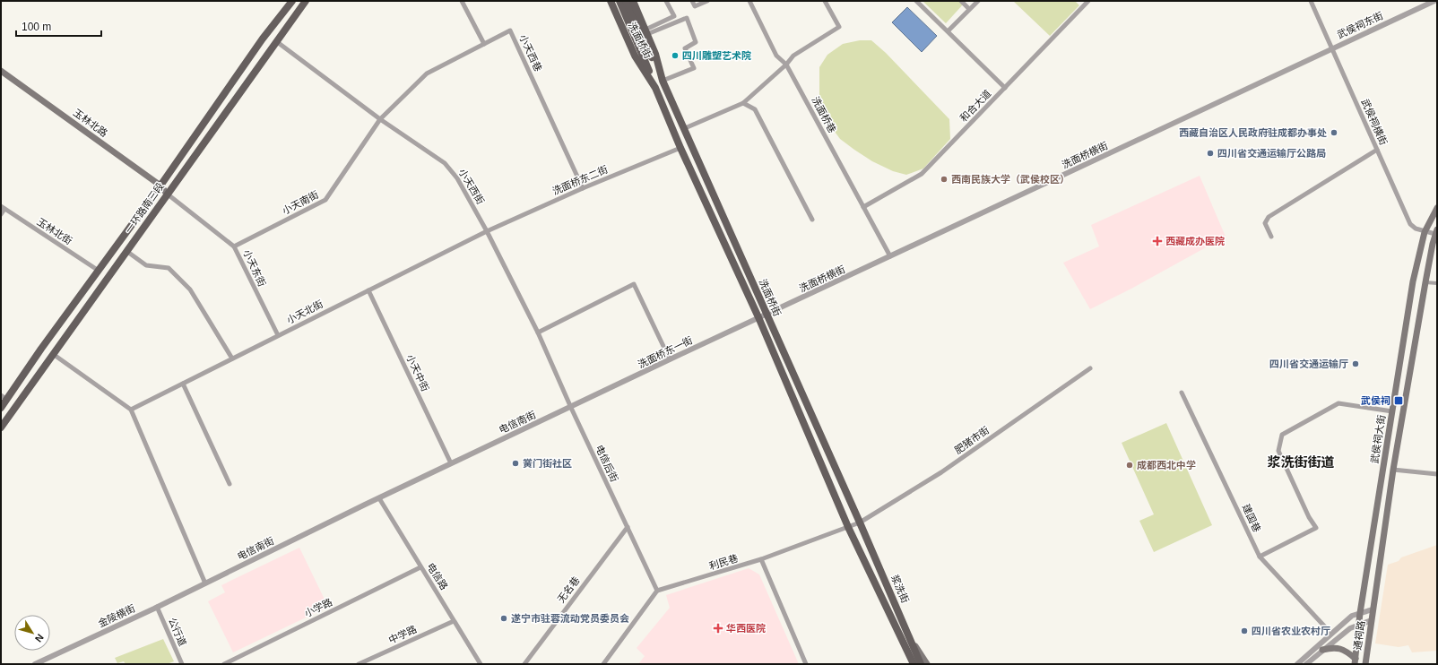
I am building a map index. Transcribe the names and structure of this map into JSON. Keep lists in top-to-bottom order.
{
  "streets": {
    "main road": [
      "洗面桥街",
      "玉林北路",
      "一环路南三段",
      "武侯祠大街",
      "浆洗街",
      "通祠路"
    ],
    "street": [
      "武侯祠东街",
      "小天西巷",
      "和合大道",
      "洗面桥巷",
      "武侯祠横街",
      "洗面桥横街",
      "洗面桥东二街",
      "小天西街",
      "小天南街",
      "玉林北街",
      "小天东街",
      "小天北街",
      "洗面桥东一街",
      "小天中街",
      "电信南街",
      "肥猪市街",
      "电信后街",
      "建国巷",
      "利民巷",
      "电信路",
      "无名巷",
      "小学路",
      "金陵横街",
      "公行道",
      "中学路"
    ]
  },
  "crossings": [
    ["武侯祠东街", "武侯祠横街"],
    ["武侯祠东街", "洗面桥横街"],
    ["洗面桥街", "洗面桥横街"],
    ["洗面桥街", "洗面桥东二街"],
    ["洗面桥街", "洗面桥东一街"],
    ["洗面桥街", "肥猪市街"],
    ["洗面桥街", "利民巷"],
    ["洗面桥街", "浆洗街"],
    ["小天西巷", "洗面桥东二街"],
    ["小天西巷", "小天西街"],
    ["小天西巷", "小天南街"],
    ["和合大道", "洗面桥巷"],
    ["洗面桥巷", "洗面桥横街"],
    ["武侯祠横街", "洗面桥横街"],
    ["武侯祠横街", "武侯祠大街"],
    ["玉林北路", "一环路南三段"],
    ["玉林北路", "小天东街"],
    ["洗面桥横街", "洗面桥东一街"],
    ["洗面桥东二街", "小天西街"],
    ["洗面桥东二街", "小天北街"],
    ["小天西街", "小天南街"],
    ["小天西街", "一环路南三段"],
    ["小天西街", "小天北街"],
    ["小天西街", "洗面桥东一街"],
    ["小天西街", "电信南街"],
    ["小天西街", "电信后街"],
    ["小天南街", "小天东街"],
    ["一环路南三段", "玉林北街"],
    ["一环路南三段", "小天东街"],
    ["小天东街", "小天北街"],
    ["小天北街", "小天中街"],
    ["洗面桥东一街", "电信南街"],
    ["洗面桥东一街", "电信后街"],
    ["小天中街", "电信南街"],
    ["电信南街", "电信后街"],
    ["电信南街", "电信路"],
    ["电信南街", "金陵横街"],
    ["武侯祠大街", "通祠路"],
    ["肥猪市街", "利民巷"],
    ["肥猪市街", "浆洗街"],
    ["电信后街", "无名巷"],
    ["利民巷", "浆洗街"],
    ["电信路", "小学路"],
    ["电信路", "中学路"],
    ["金陵横街", "公行道"]
  ],
  "districts": ["浆洗街街道"],
  "places": {
    "other": [
      "四川雕塑艺术院",
      "西藏自治区人民政府驻成都办事处",
      "四川省交通运输厅公路局",
      "西南民族大学（武侯校区）",
      "四川省交通运输厅",
      "黉门街社区",
      "成都西北中学",
      "遂宁市驻蓉流动党员委员会",
      "四川省农业农村厅"
    ],
    "health": ["西藏成办医院", "华西医院"],
    "transit": ["武侯祠"]
  },
  "scale_bar": "100 m",
  "north": "bottom right"
}
